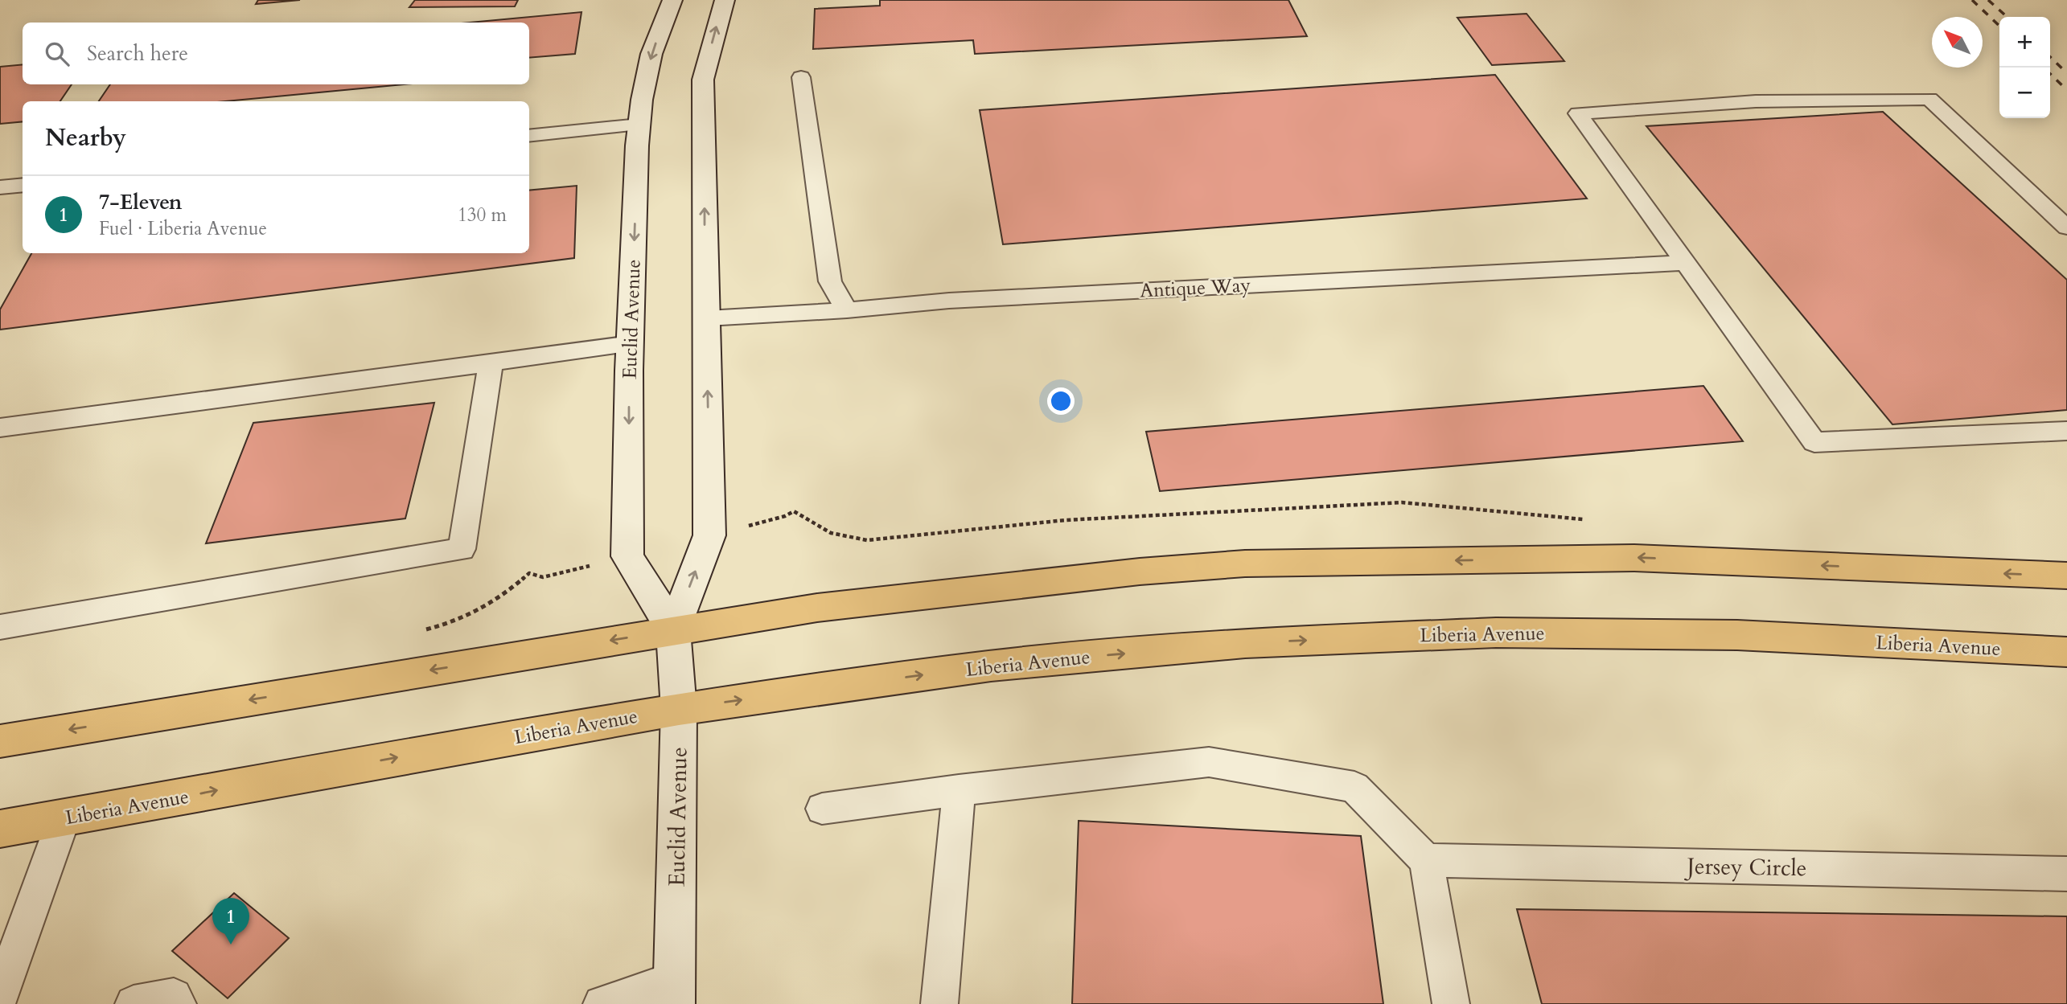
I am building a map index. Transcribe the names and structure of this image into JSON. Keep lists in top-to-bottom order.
{
  "streets": {
    "highway": ["Liberia Avenue"],
    "main road": ["Euclid Avenue"],
    "lane": ["Antique Way", "Jersey Circle"]
  },
  "crossings": [
    ["Antique Way", "Euclid Avenue"],
    ["Euclid Avenue", "Liberia Avenue"]
  ],
  "north": "top left",
  "page": {
    "map_buttons": ["+", "−"],
    "search": "Search here",
    "heading": "Nearby",
    "list": [
      {
        "mark": "1",
        "name": "7-Eleven",
        "note": "Fuel · Liberia Avenue",
        "value": "130 m"
      }
    ],
    "pins": "1"
  }
}
